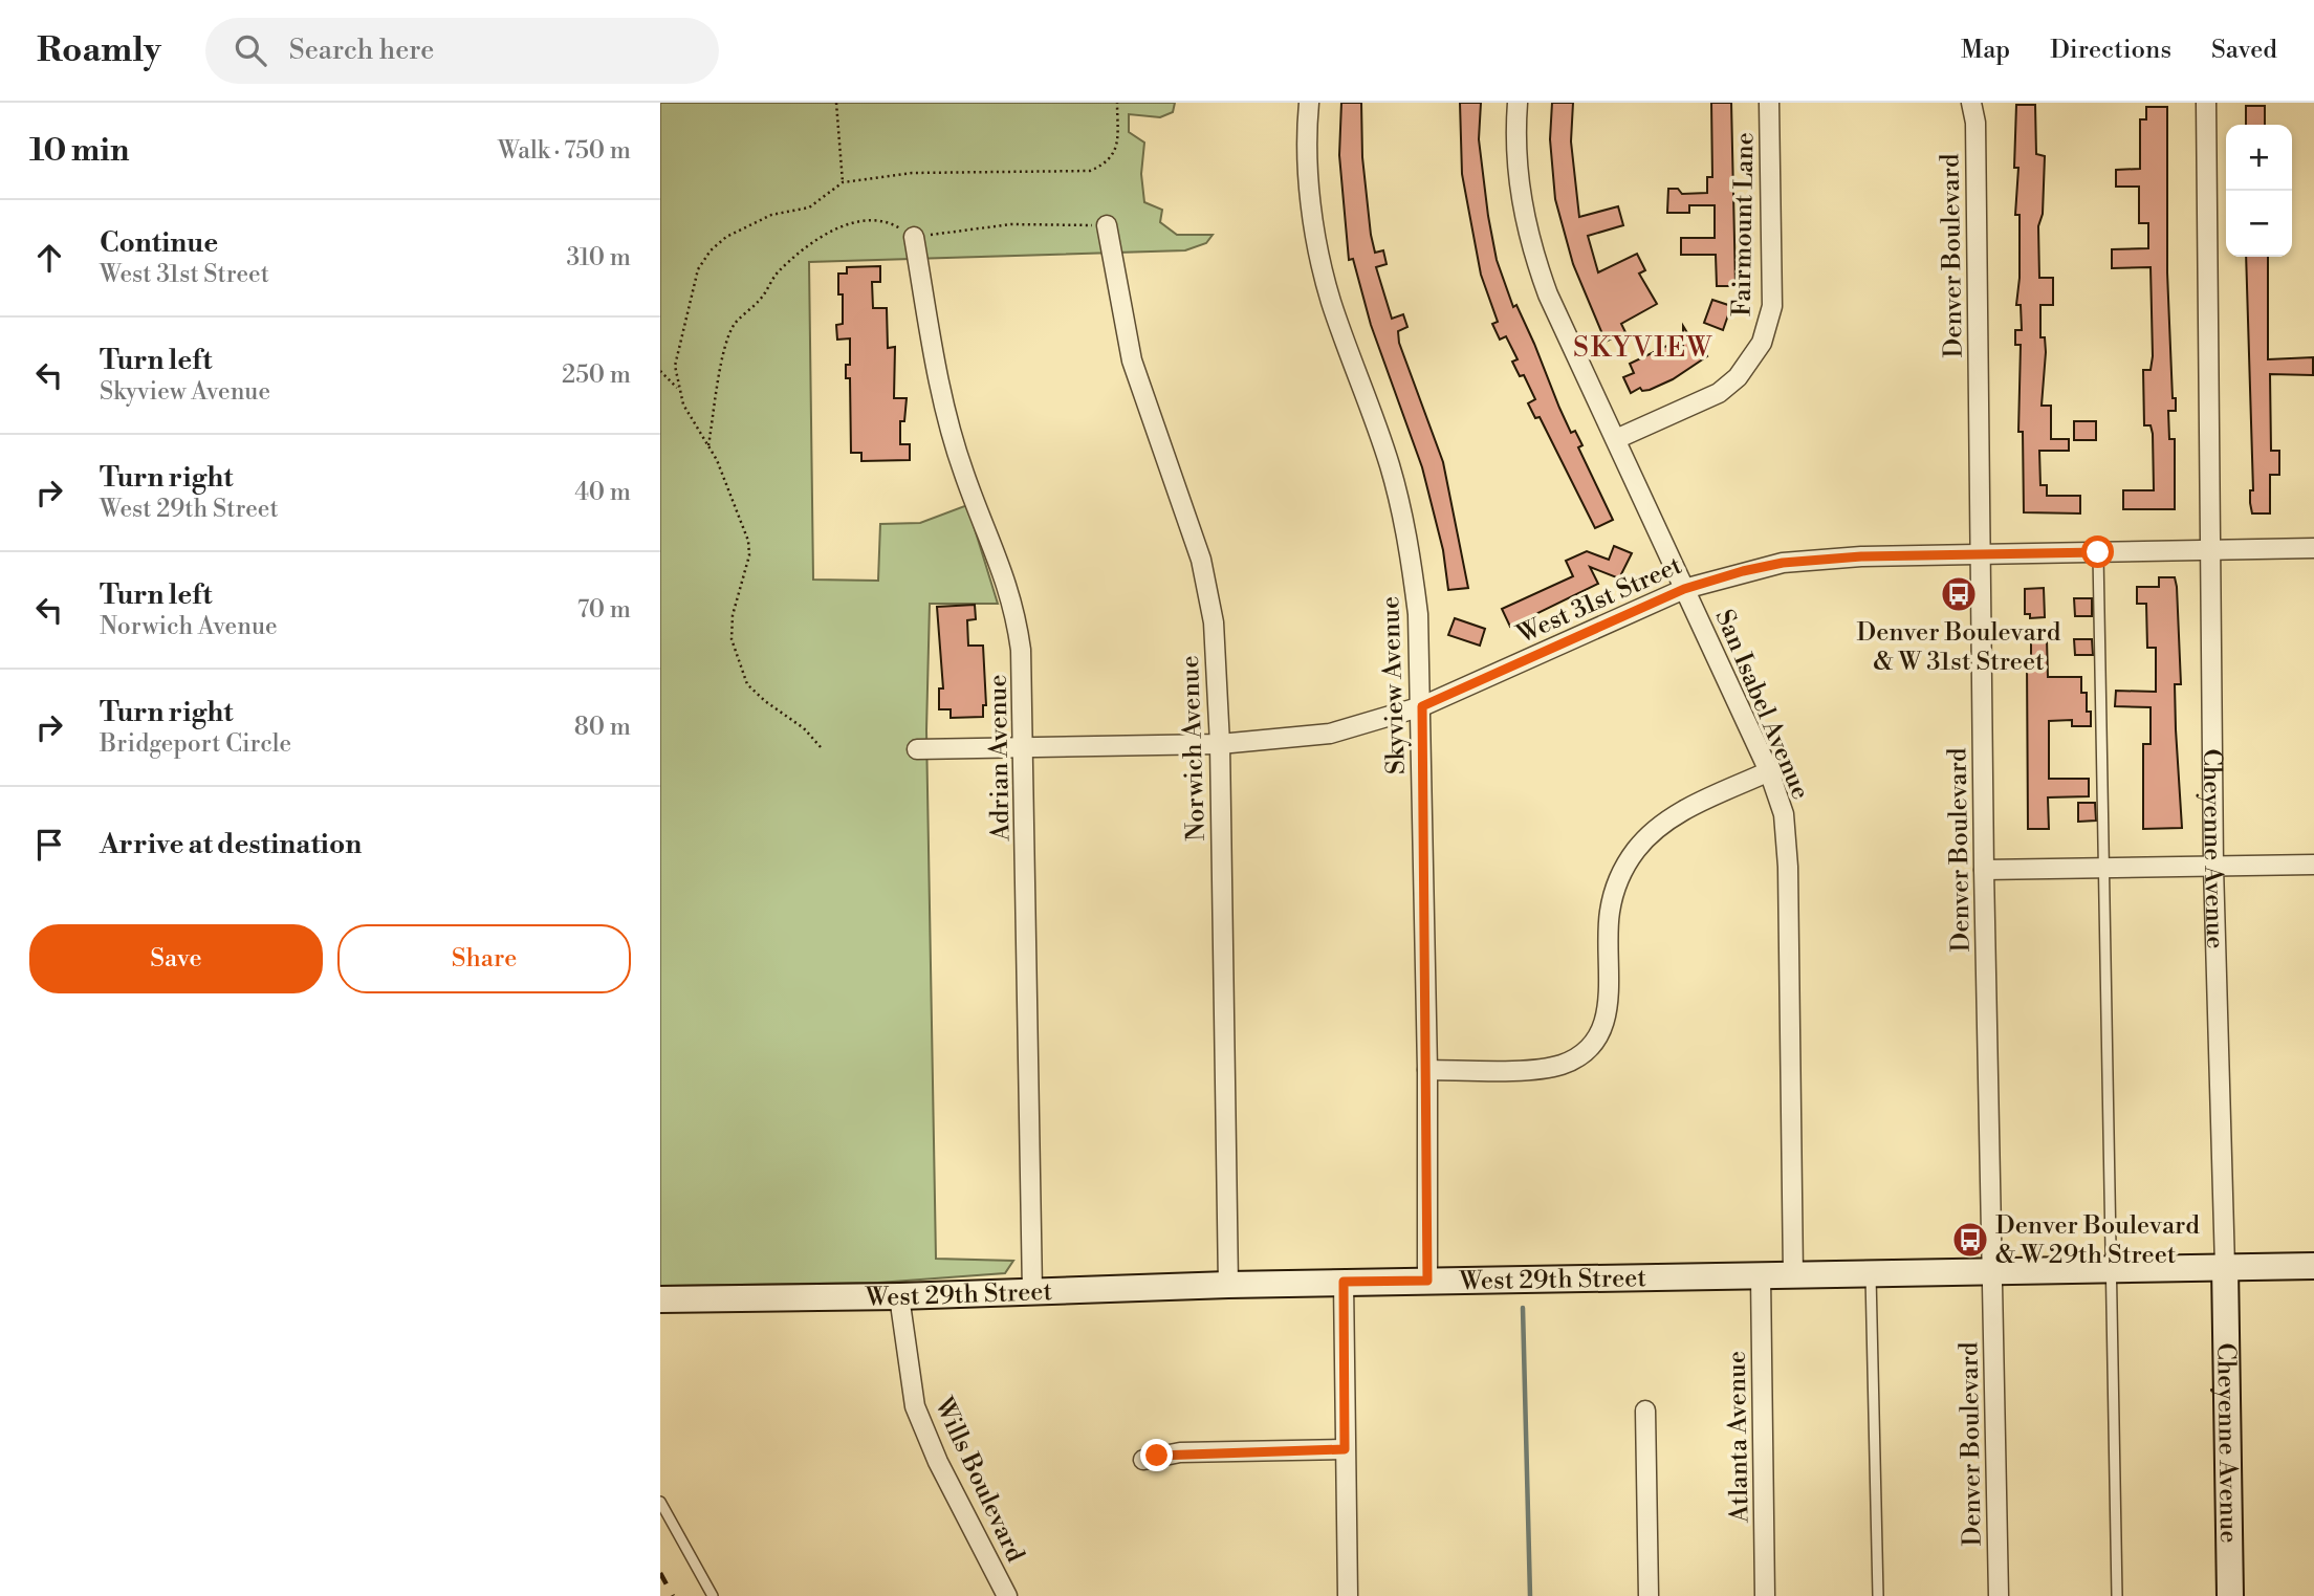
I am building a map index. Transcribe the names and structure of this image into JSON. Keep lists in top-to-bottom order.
{
  "streets": {
    "street": [
      "Fairmount Lane",
      "Denver Boulevard",
      "West 31st Street",
      "Skyview Avenue",
      "San Isabel Avenue",
      "Norwich Avenue",
      "Adrian Avenue",
      "Cheyenne Avenue",
      "West 29th Street",
      "Atlanta Avenue",
      "Wills Boulevard"
    ]
  },
  "crossings": [
    ["Fairmount Lane", "San Isabel Avenue"],
    ["Denver Boulevard", "West 31st Street"],
    ["Denver Boulevard", "West 29th Street"],
    ["West 31st Street", "Skyview Avenue"],
    ["West 31st Street", "San Isabel Avenue"],
    ["West 31st Street", "Norwich Avenue"],
    ["West 31st Street", "Adrian Avenue"],
    ["West 31st Street", "Cheyenne Avenue"],
    ["Skyview Avenue", "West 29th Street"],
    ["San Isabel Avenue", "West 29th Street"],
    ["Norwich Avenue", "West 29th Street"],
    ["Adrian Avenue", "West 29th Street"],
    ["Cheyenne Avenue", "West 29th Street"],
    ["West 29th Street", "Atlanta Avenue"],
    ["West 29th Street", "Wills Boulevard"]
  ],
  "districts": ["SKYVIEW"],
  "places": {
    "bus stop": ["Denver Boulevard & W 31st Street", "Denver Boulevard & W 29th Street"]
  },
  "page": {
    "header": "Roamly",
    "search": "Search here",
    "nav": ["Map", "Directions", "Saved"],
    "heading": ["10 min", "Walk · 750 m"],
    "map_buttons": ["+", "−"],
    "list": [
      ["Continue", "West 31st Street", "310 m"],
      ["Turn left", "Skyview Avenue", "250 m"],
      ["Turn right", "West 29th Street", "40 m"],
      ["Turn left", "Norwich Avenue", "70 m"],
      ["Turn right", "Bridgeport Circle", "80 m"],
      "Arrive at destination"
    ],
    "buttons": ["Save", "Share"]
  }
}
